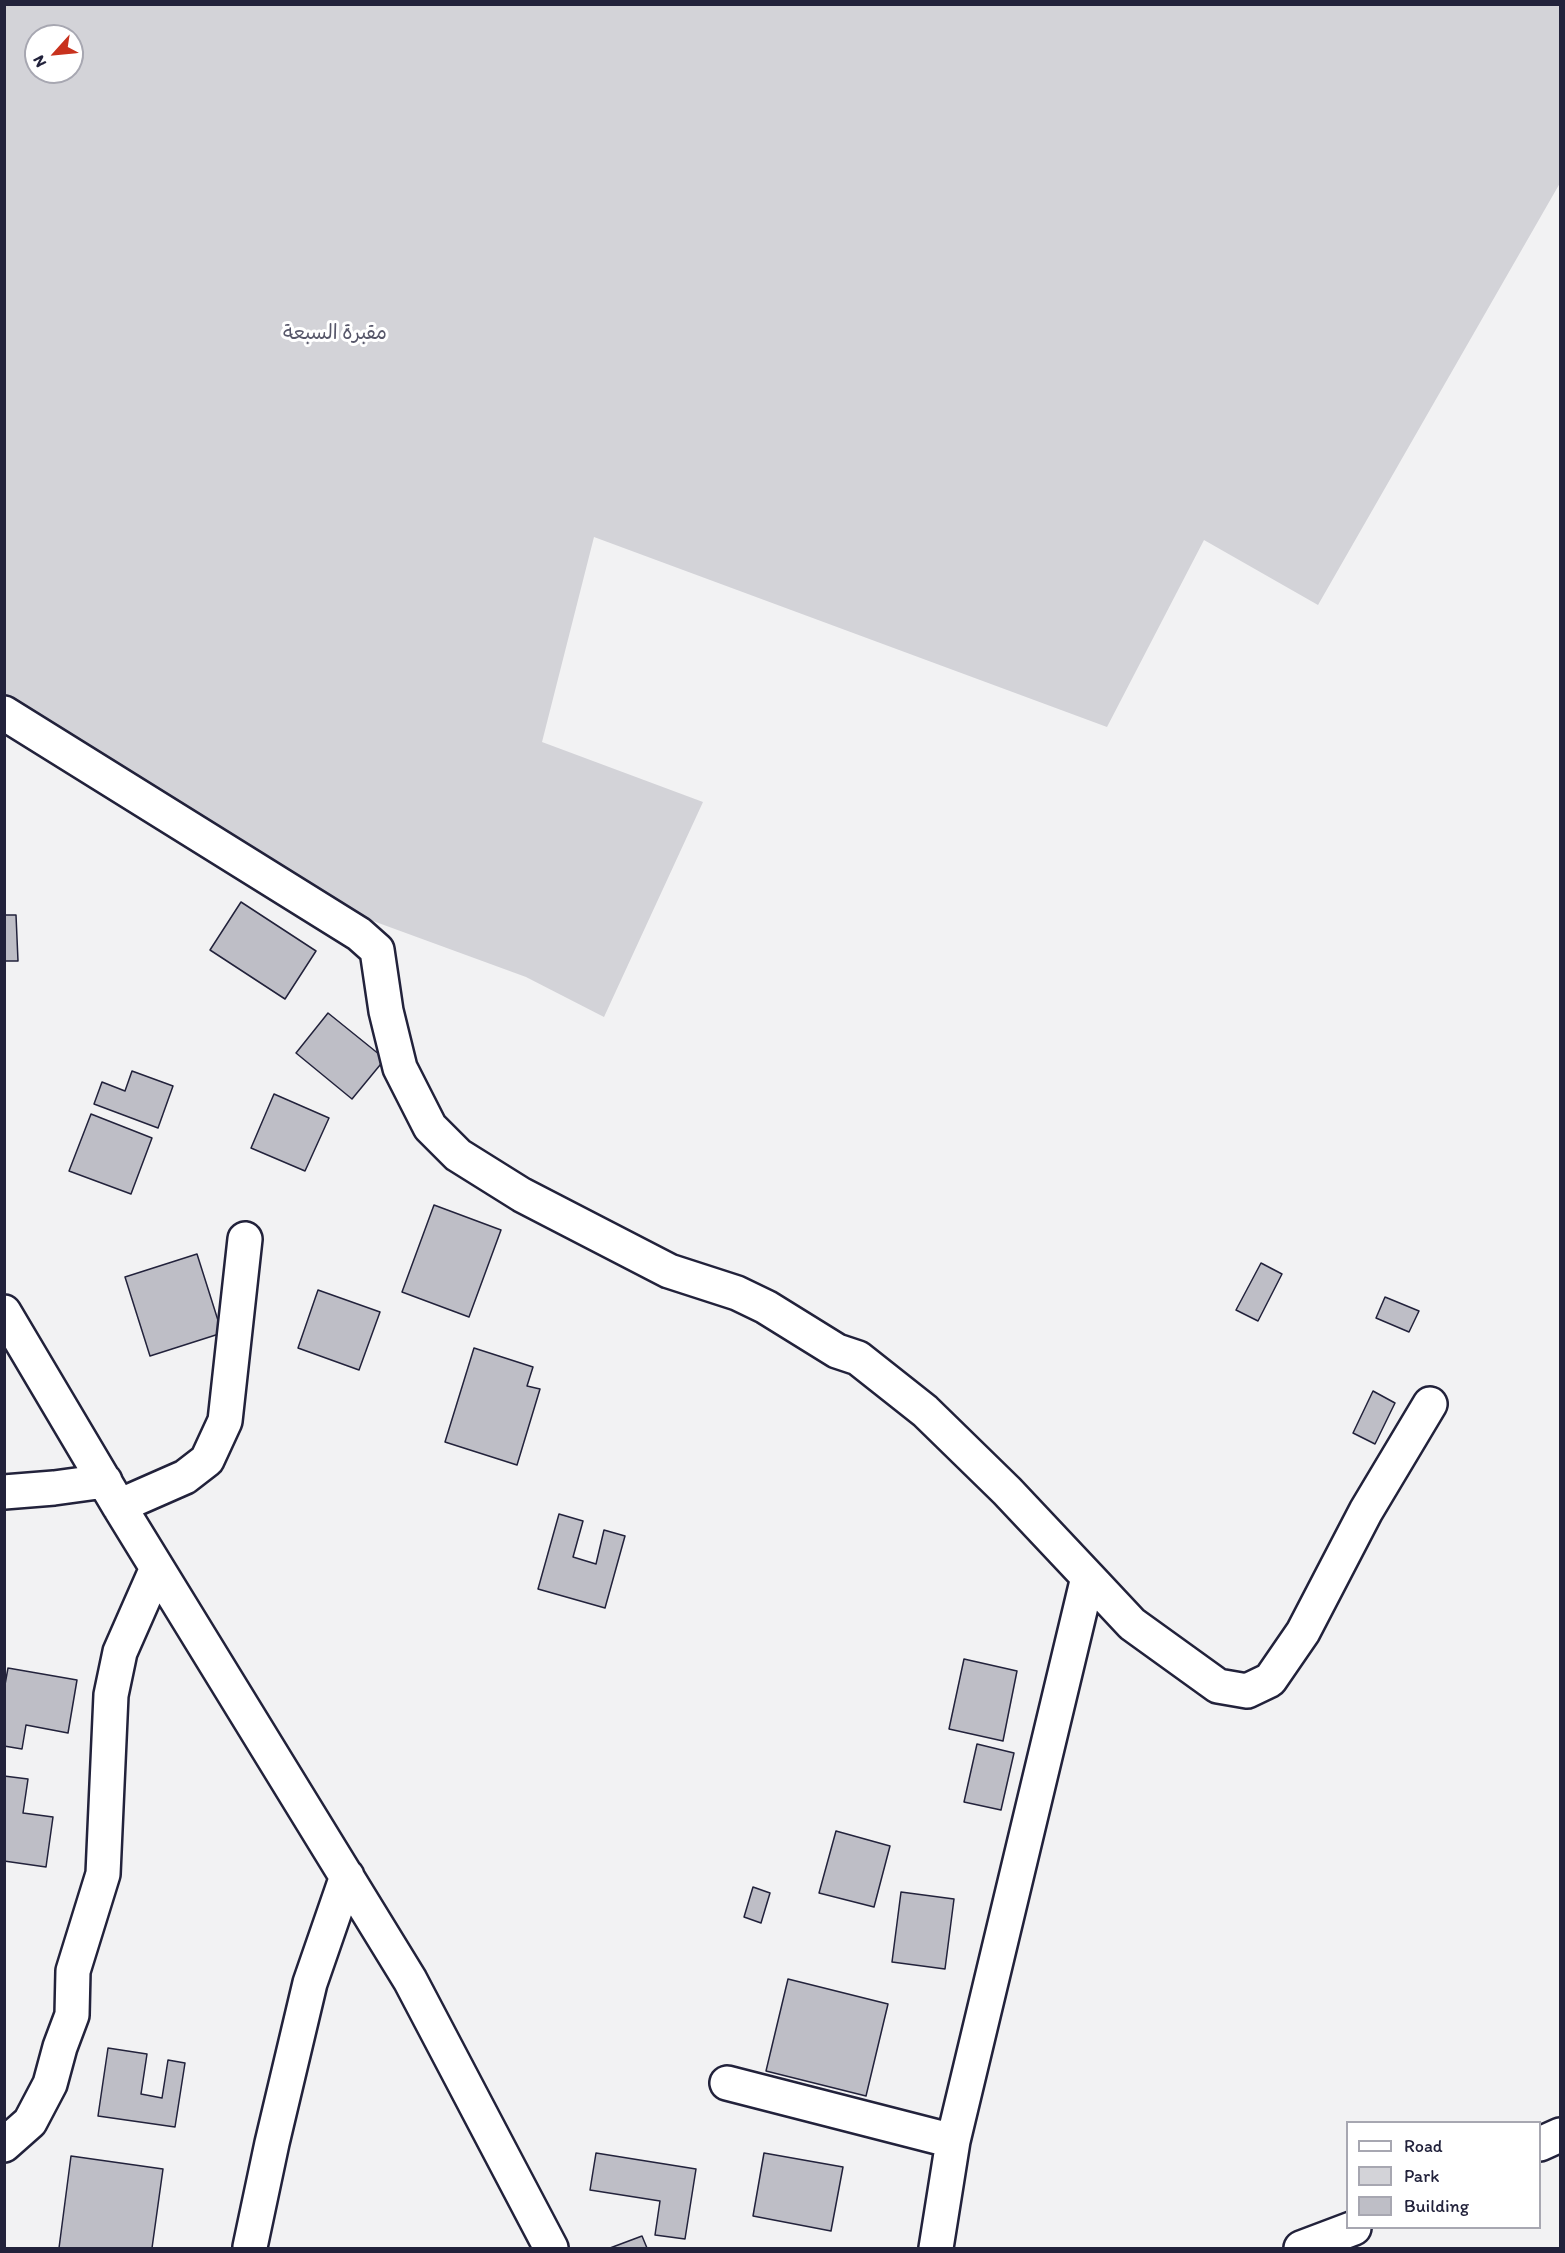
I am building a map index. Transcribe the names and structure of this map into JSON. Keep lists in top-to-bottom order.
{
  "parks": ["مقبرة السبعة"],
  "legend": ["Road", "Park", "Building"],
  "north": "bottom left"
}
